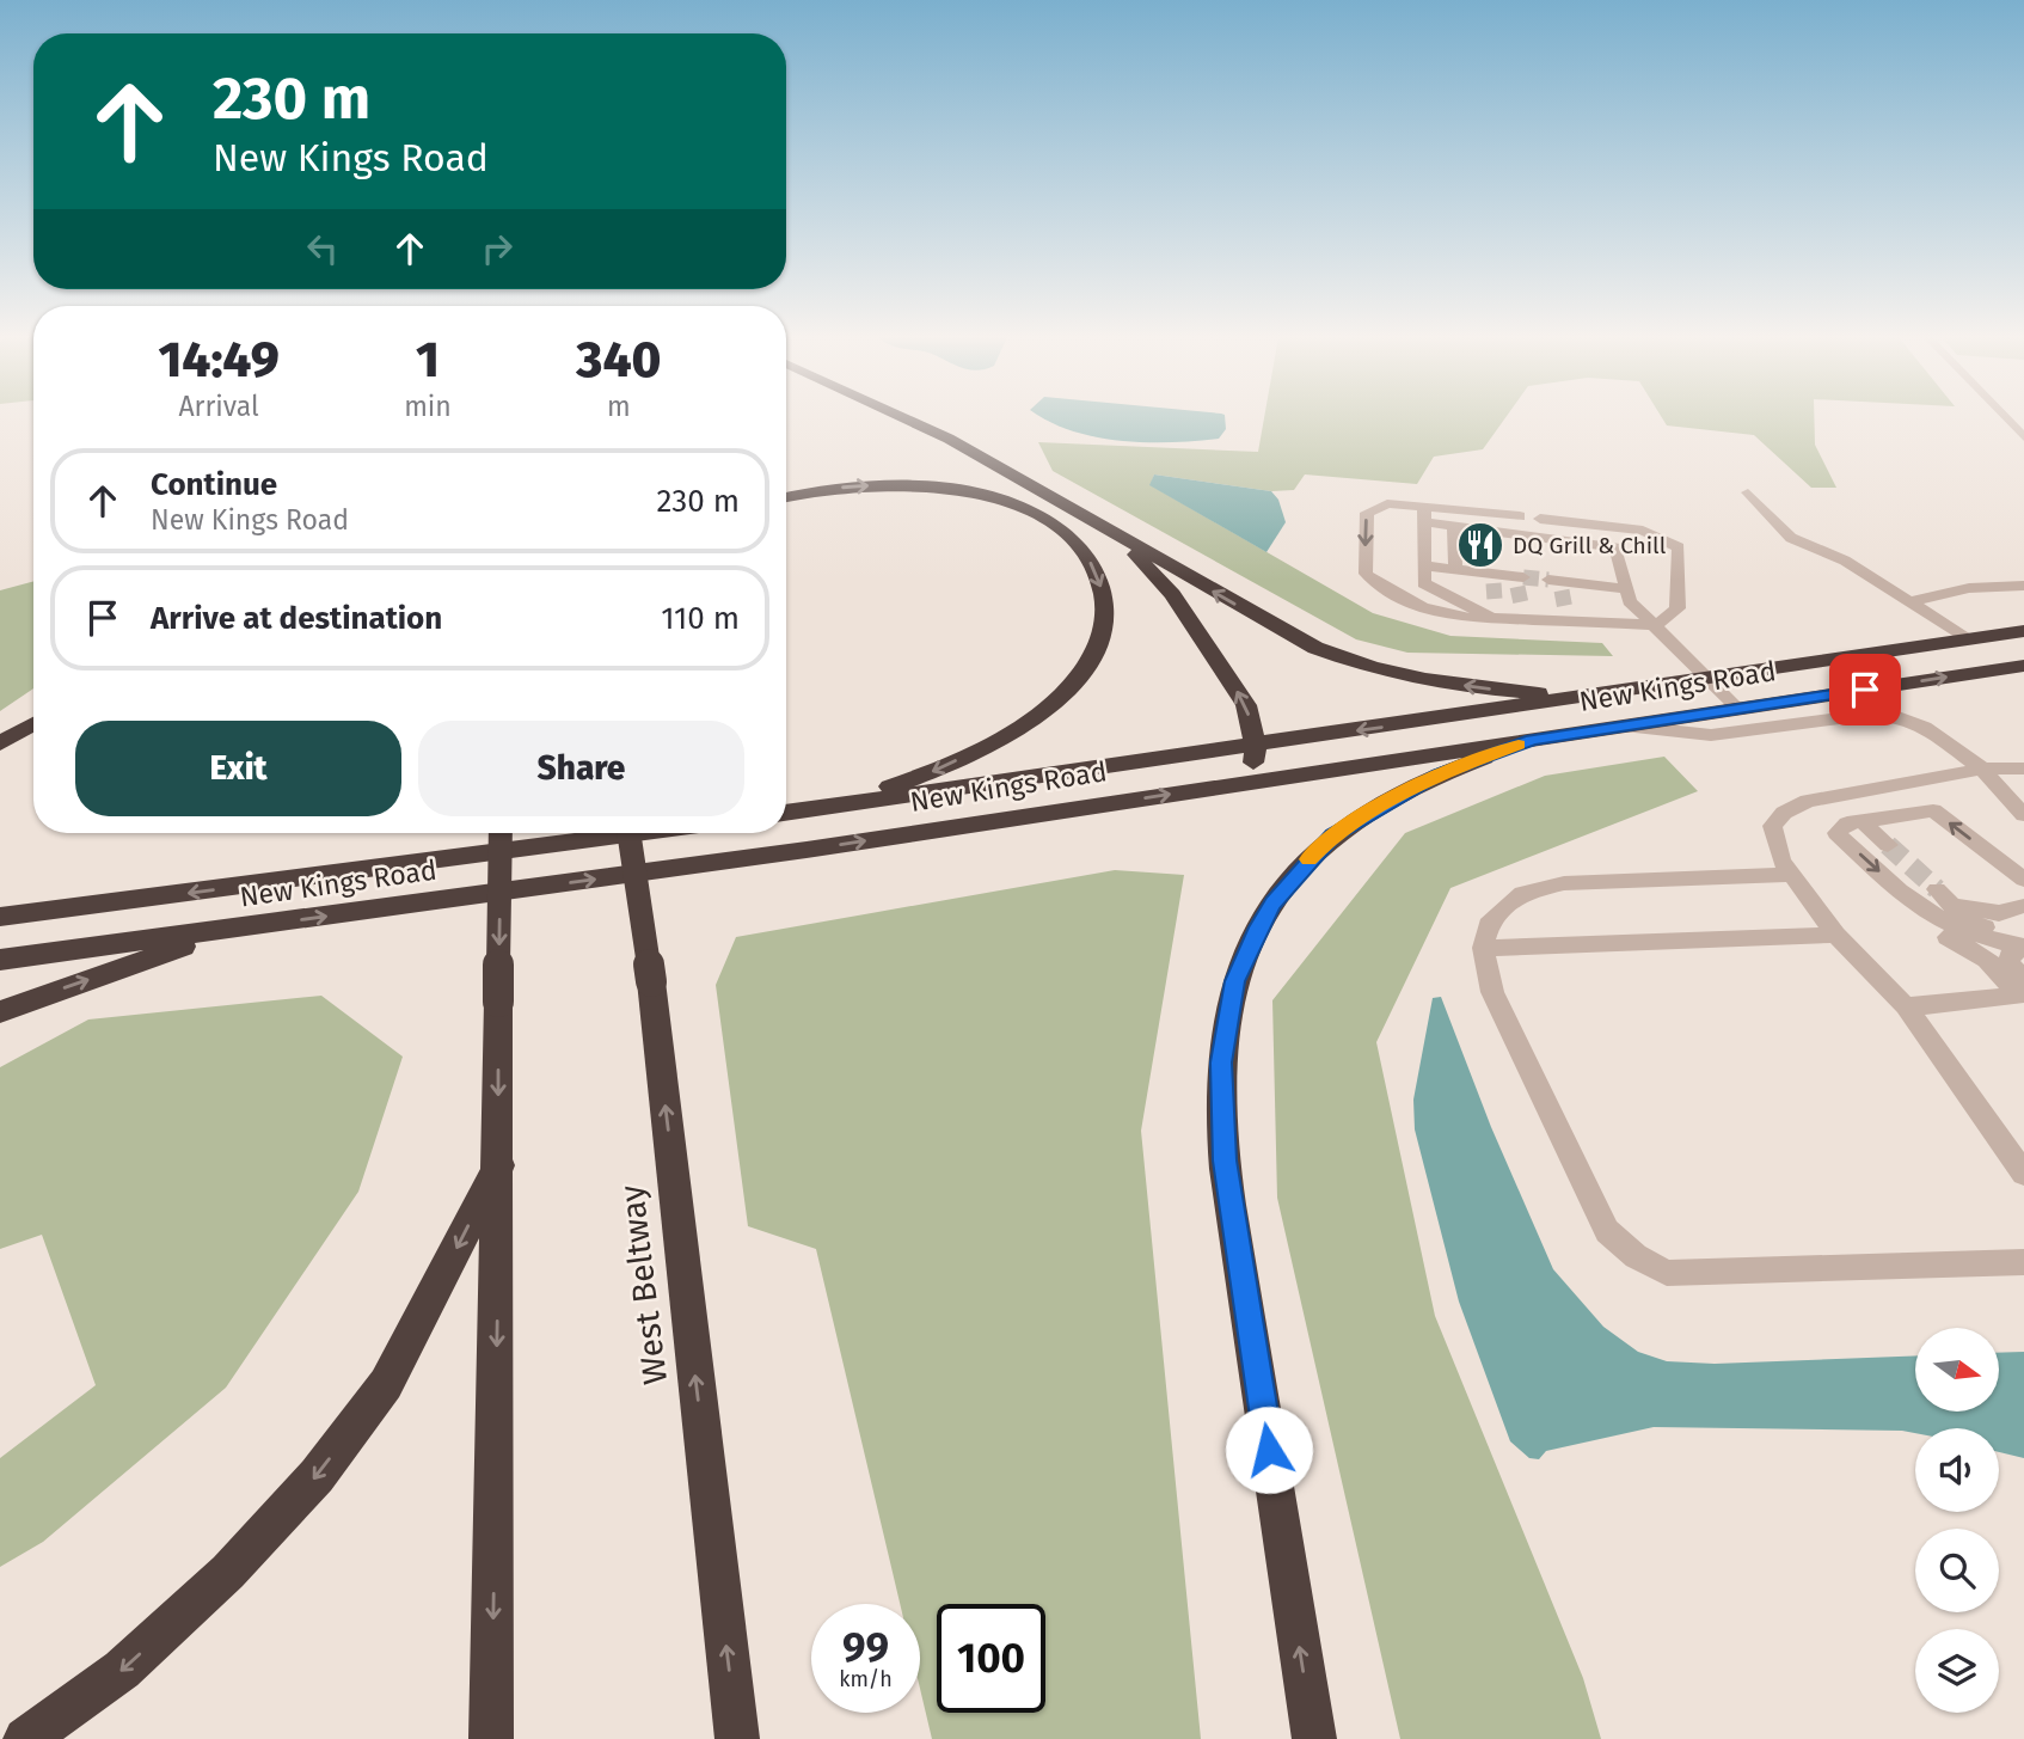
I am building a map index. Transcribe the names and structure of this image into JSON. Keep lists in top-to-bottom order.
{
  "streets": {
    "highway": ["New Kings Road", "West Beltway"]
  },
  "places": {
    "restaurant": ["DQ Grill & Chill"]
  },
  "north": "right",
  "page": {
    "turn": ["230 m", "New Kings Road"],
    "eta": [
      "14:49",
      "Arrival",
      "1",
      "min",
      "340",
      "m"
    ],
    "list": [
      {
        "name": "Continue",
        "note": "New Kings Road",
        "value": "230 m"
      },
      {
        "name": "Arrive at destination",
        "value": "110 m"
      }
    ],
    "buttons": ["Exit", "Share"],
    "speed": "99 km/h",
    "limit": "100"
  }
}
